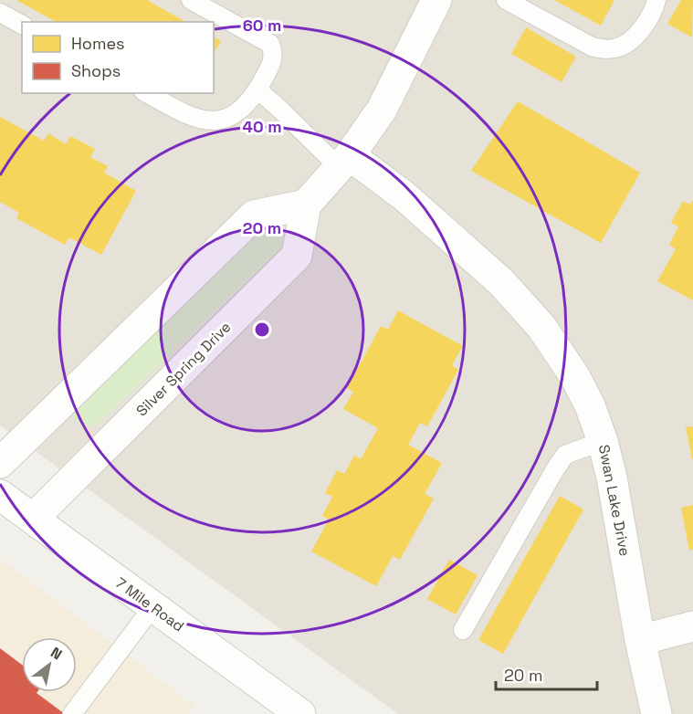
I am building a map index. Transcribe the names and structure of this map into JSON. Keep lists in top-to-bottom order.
{
  "streets": {
    "street": ["Silver Spring Drive", "Swan Lake Drive", "7 Mile Road"]
  },
  "crossings": [
    ["Silver Spring Drive", "7 Mile Road"]
  ],
  "legend": ["Homes", "Shops"],
  "scale_bar": "20 m",
  "north": "top right",
  "rings": ["60 m", "40 m", "20 m"]
}
